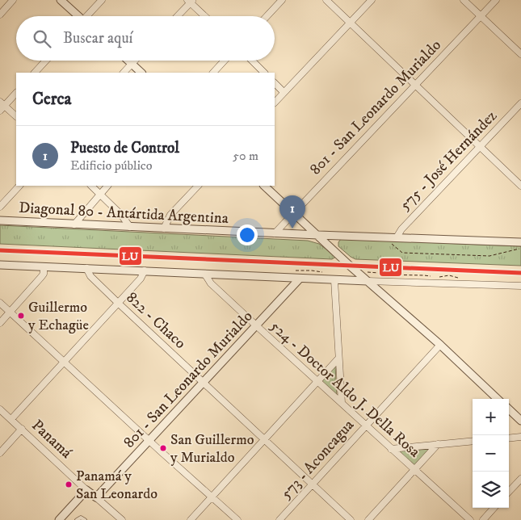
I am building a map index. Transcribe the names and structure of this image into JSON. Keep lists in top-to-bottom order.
{
  "streets": {
    "street": [
      "801 - San Leonardo Murialdo",
      "575 - José Hernández",
      "Diagonal 80 - Antártida Argentina",
      "822 - Chaco",
      "524 - Doctor Aldo J. Della Rosa",
      "Panamá",
      "573 - Aconcagua"
    ]
  },
  "crossings": [
    ["801 - San Leonardo Murialdo", "Diagonal 80 - Antártida Argentina"],
    ["801 - San Leonardo Murialdo", "822 - Chaco"],
    ["801 - San Leonardo Murialdo", "524 - Doctor Aldo J. Della Rosa"],
    ["801 - San Leonardo Murialdo", "Panamá"],
    ["575 - José Hernández", "Diagonal 80 - Antártida Argentina"],
    ["822 - Chaco", "573 - Aconcagua"],
    ["524 - Doctor Aldo J. Della Rosa", "573 - Aconcagua"]
  ],
  "places": ["Guillermo y Echagüe", "San Guillermo y Murialdo", "Panamá y San Leonardo"],
  "lines": ["transit line LU"],
  "page": {
    "search": "Buscar aquí",
    "heading": "Cerca",
    "list": [
      {
        "mark": "1",
        "name": "Puesto de Control",
        "note": "Edificio público",
        "value": "50 m"
      }
    ],
    "pins": "1",
    "map_buttons": ["+", "−"]
  }
}
